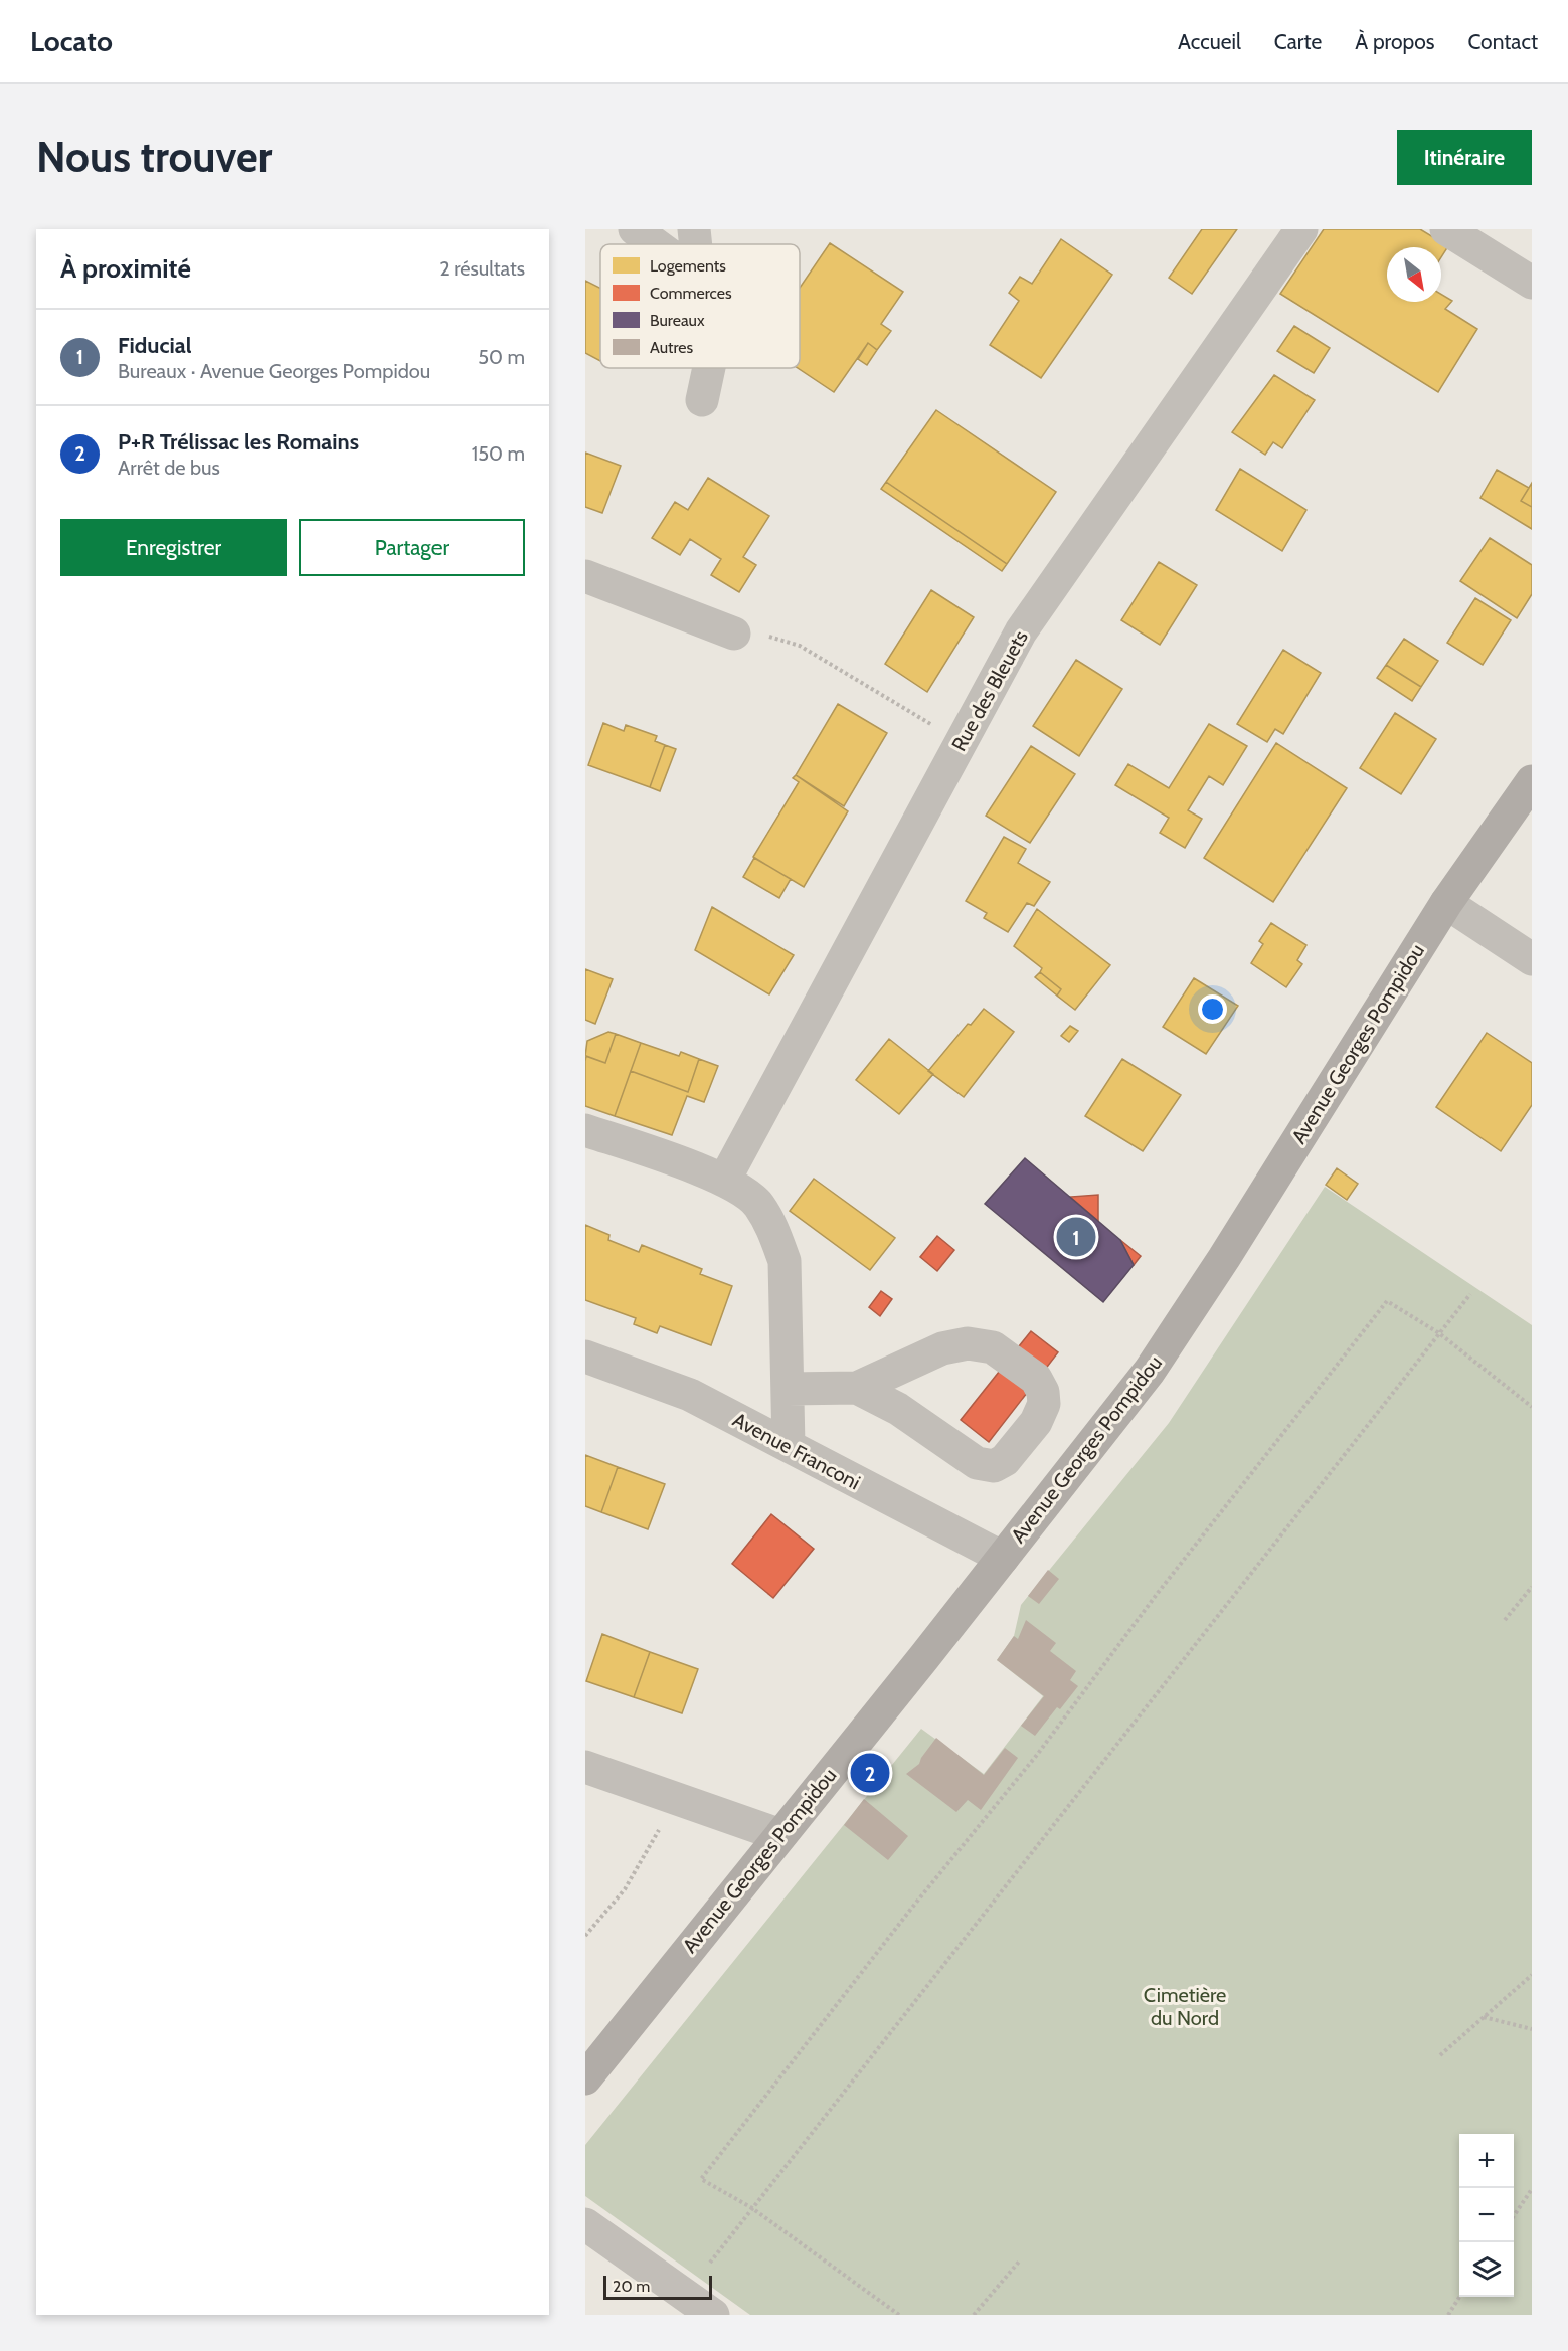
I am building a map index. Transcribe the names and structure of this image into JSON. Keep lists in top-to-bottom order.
{
  "streets": {
    "main road": ["Avenue Georges Pompidou"],
    "street": ["Rue des Bleuets", "Avenue Franconi"]
  },
  "crossings": [
    ["Avenue Georges Pompidou", "Avenue Franconi"]
  ],
  "parks": ["Cimetière du Nord"],
  "legend": [
    "Logements",
    "Commerces",
    "Bureaux",
    "Autres"
  ],
  "scale_bar": "20 m",
  "north": "bottom right",
  "page": {
    "header": "Locato",
    "nav": [
      "Accueil",
      "Carte",
      "À propos",
      "Contact"
    ],
    "buttons": [
      "Itinéraire",
      ["Enregistrer", "Partager"]
    ],
    "title": "Nous trouver",
    "heading": ["À proximité", "2 résultats"],
    "list": [
      {
        "mark": "1",
        "name": "Fiducial",
        "note": "Bureaux · Avenue Georges Pompidou",
        "value": "50 m"
      },
      {
        "mark": "2",
        "name": "P+R Trélissac les Romains",
        "note": "Arrêt de bus",
        "value": "150 m"
      }
    ],
    "pins": ["1", "2"],
    "map_buttons": ["+", "−"],
    "scale": "20 m"
  }
}
